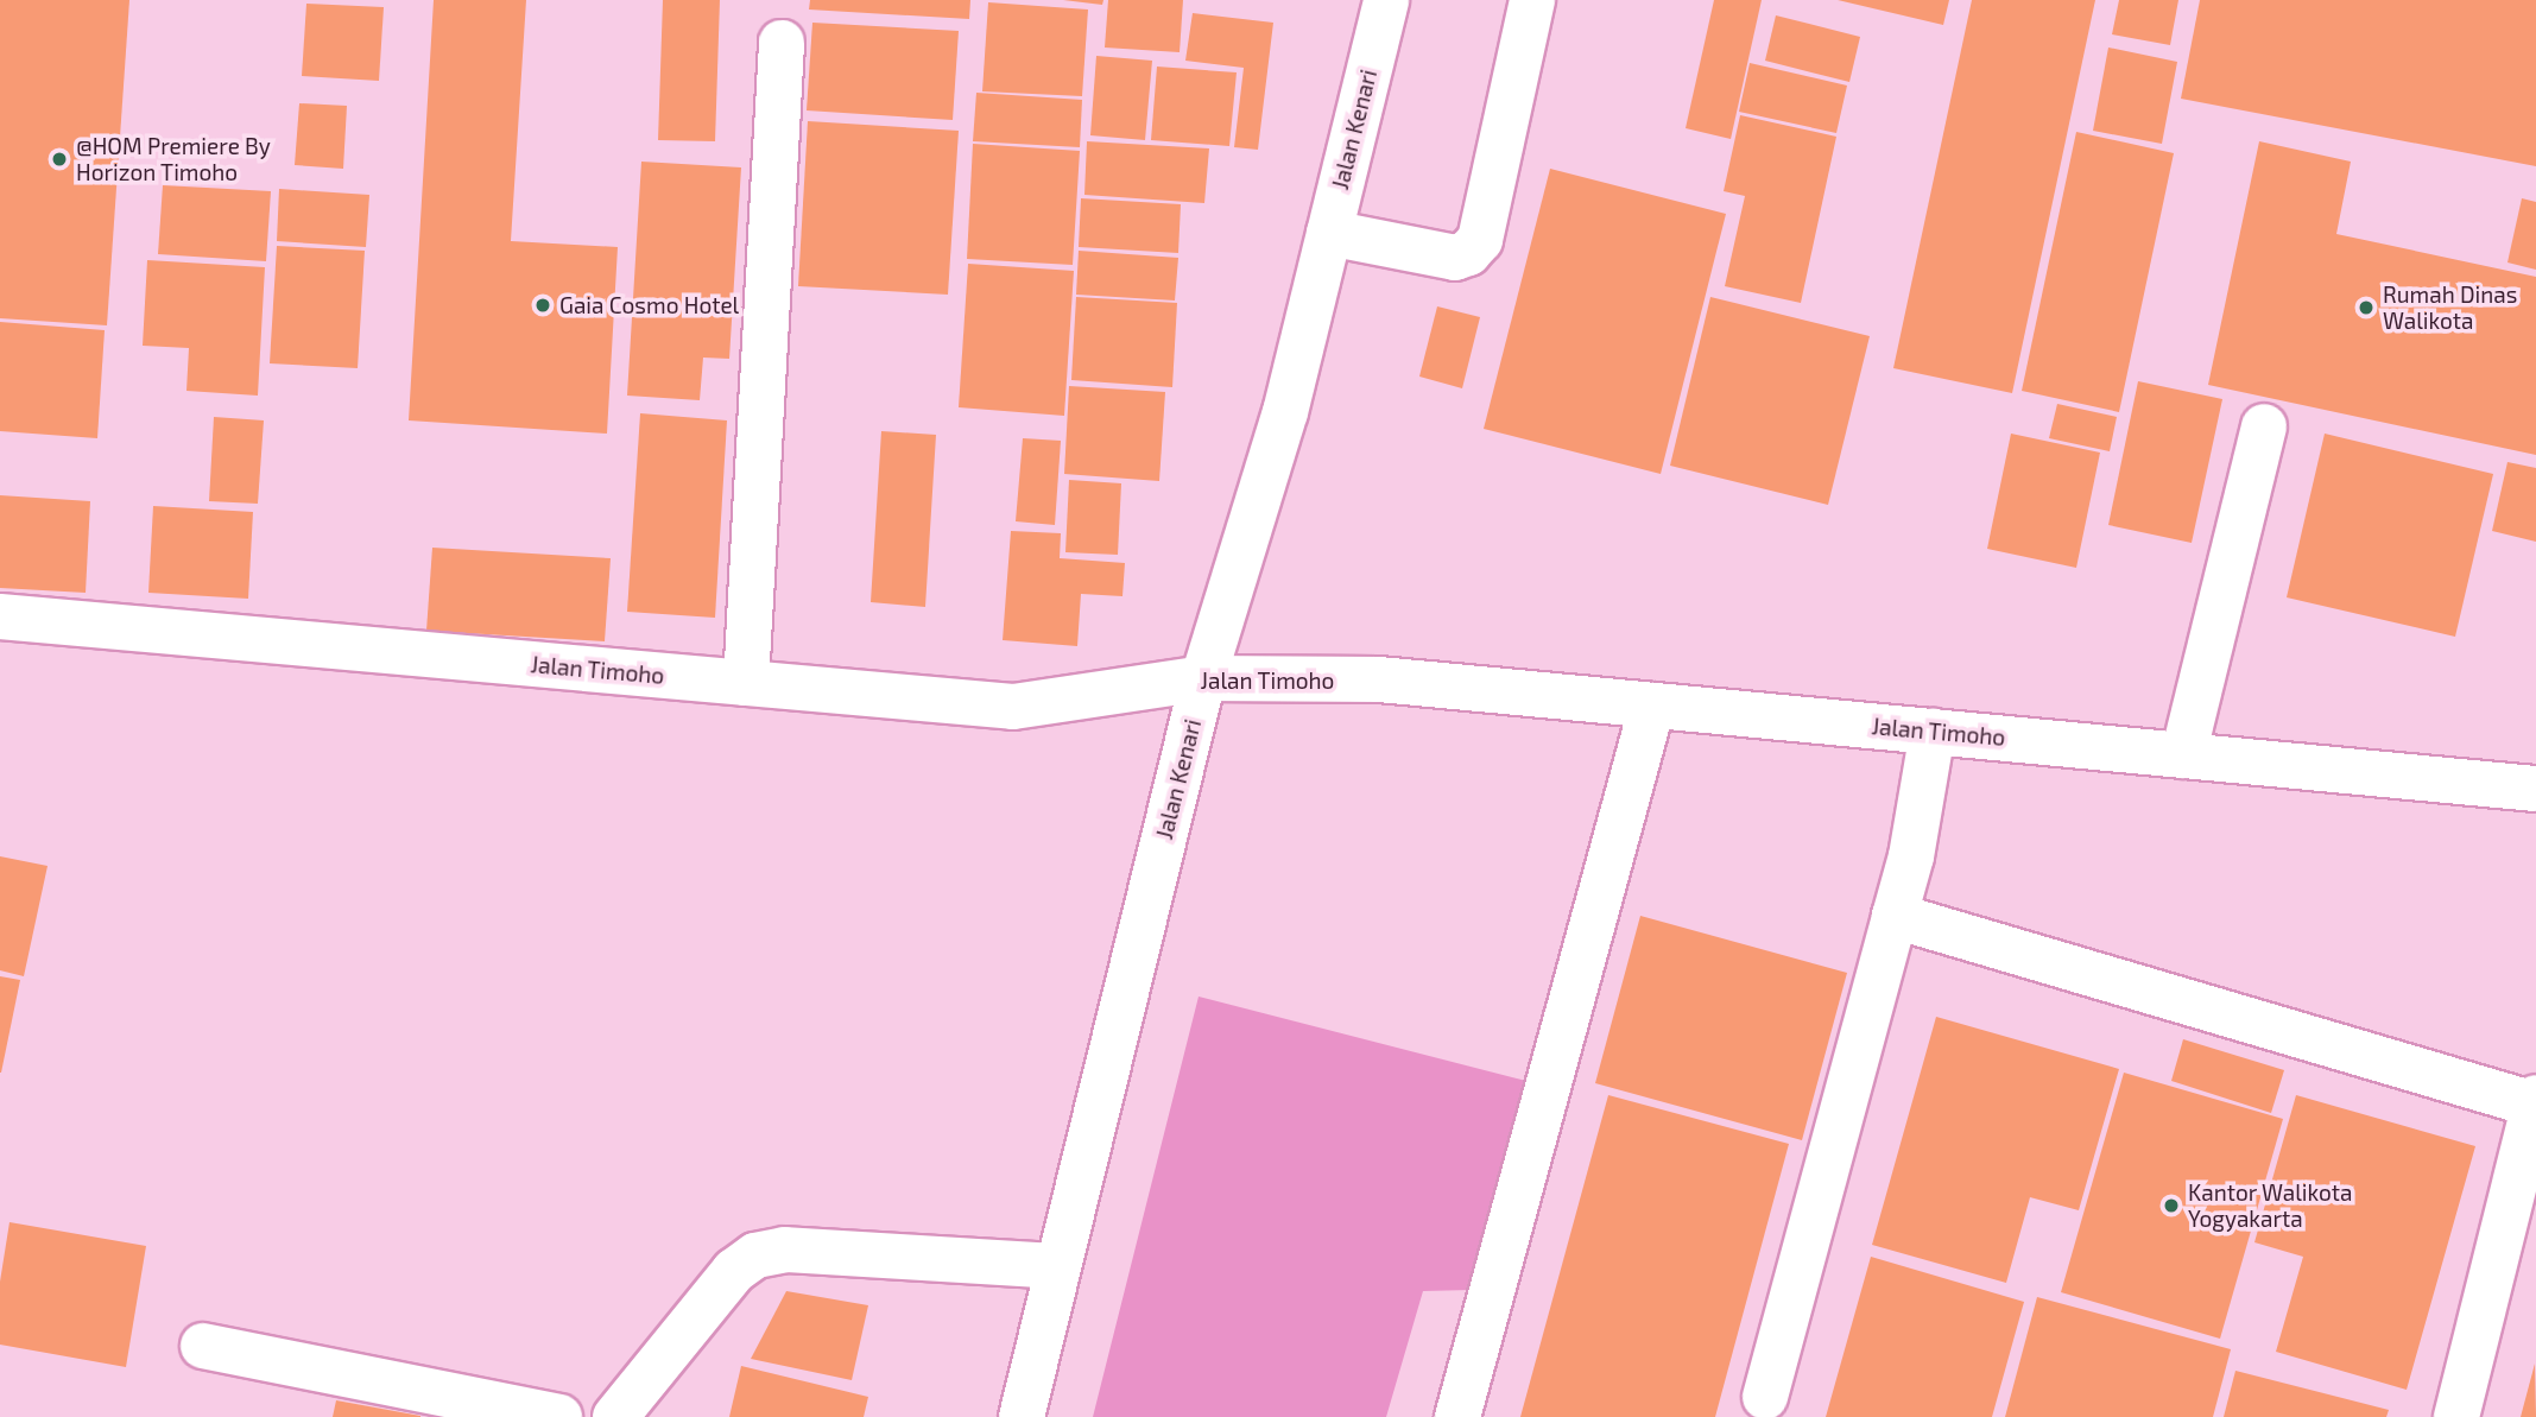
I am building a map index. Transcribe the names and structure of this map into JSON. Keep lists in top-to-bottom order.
{
  "streets": {
    "main road": ["Jalan Kenari", "Jalan Timoho"]
  },
  "crossings": [
    ["Jalan Kenari", "Jalan Timoho"]
  ],
  "places": [
    "@HOM Premiere By Horizon Timoho",
    "Gaia Cosmo Hotel",
    "Rumah Dinas Walikota",
    "Kantor Walikota Yogyakarta"
  ]
}
